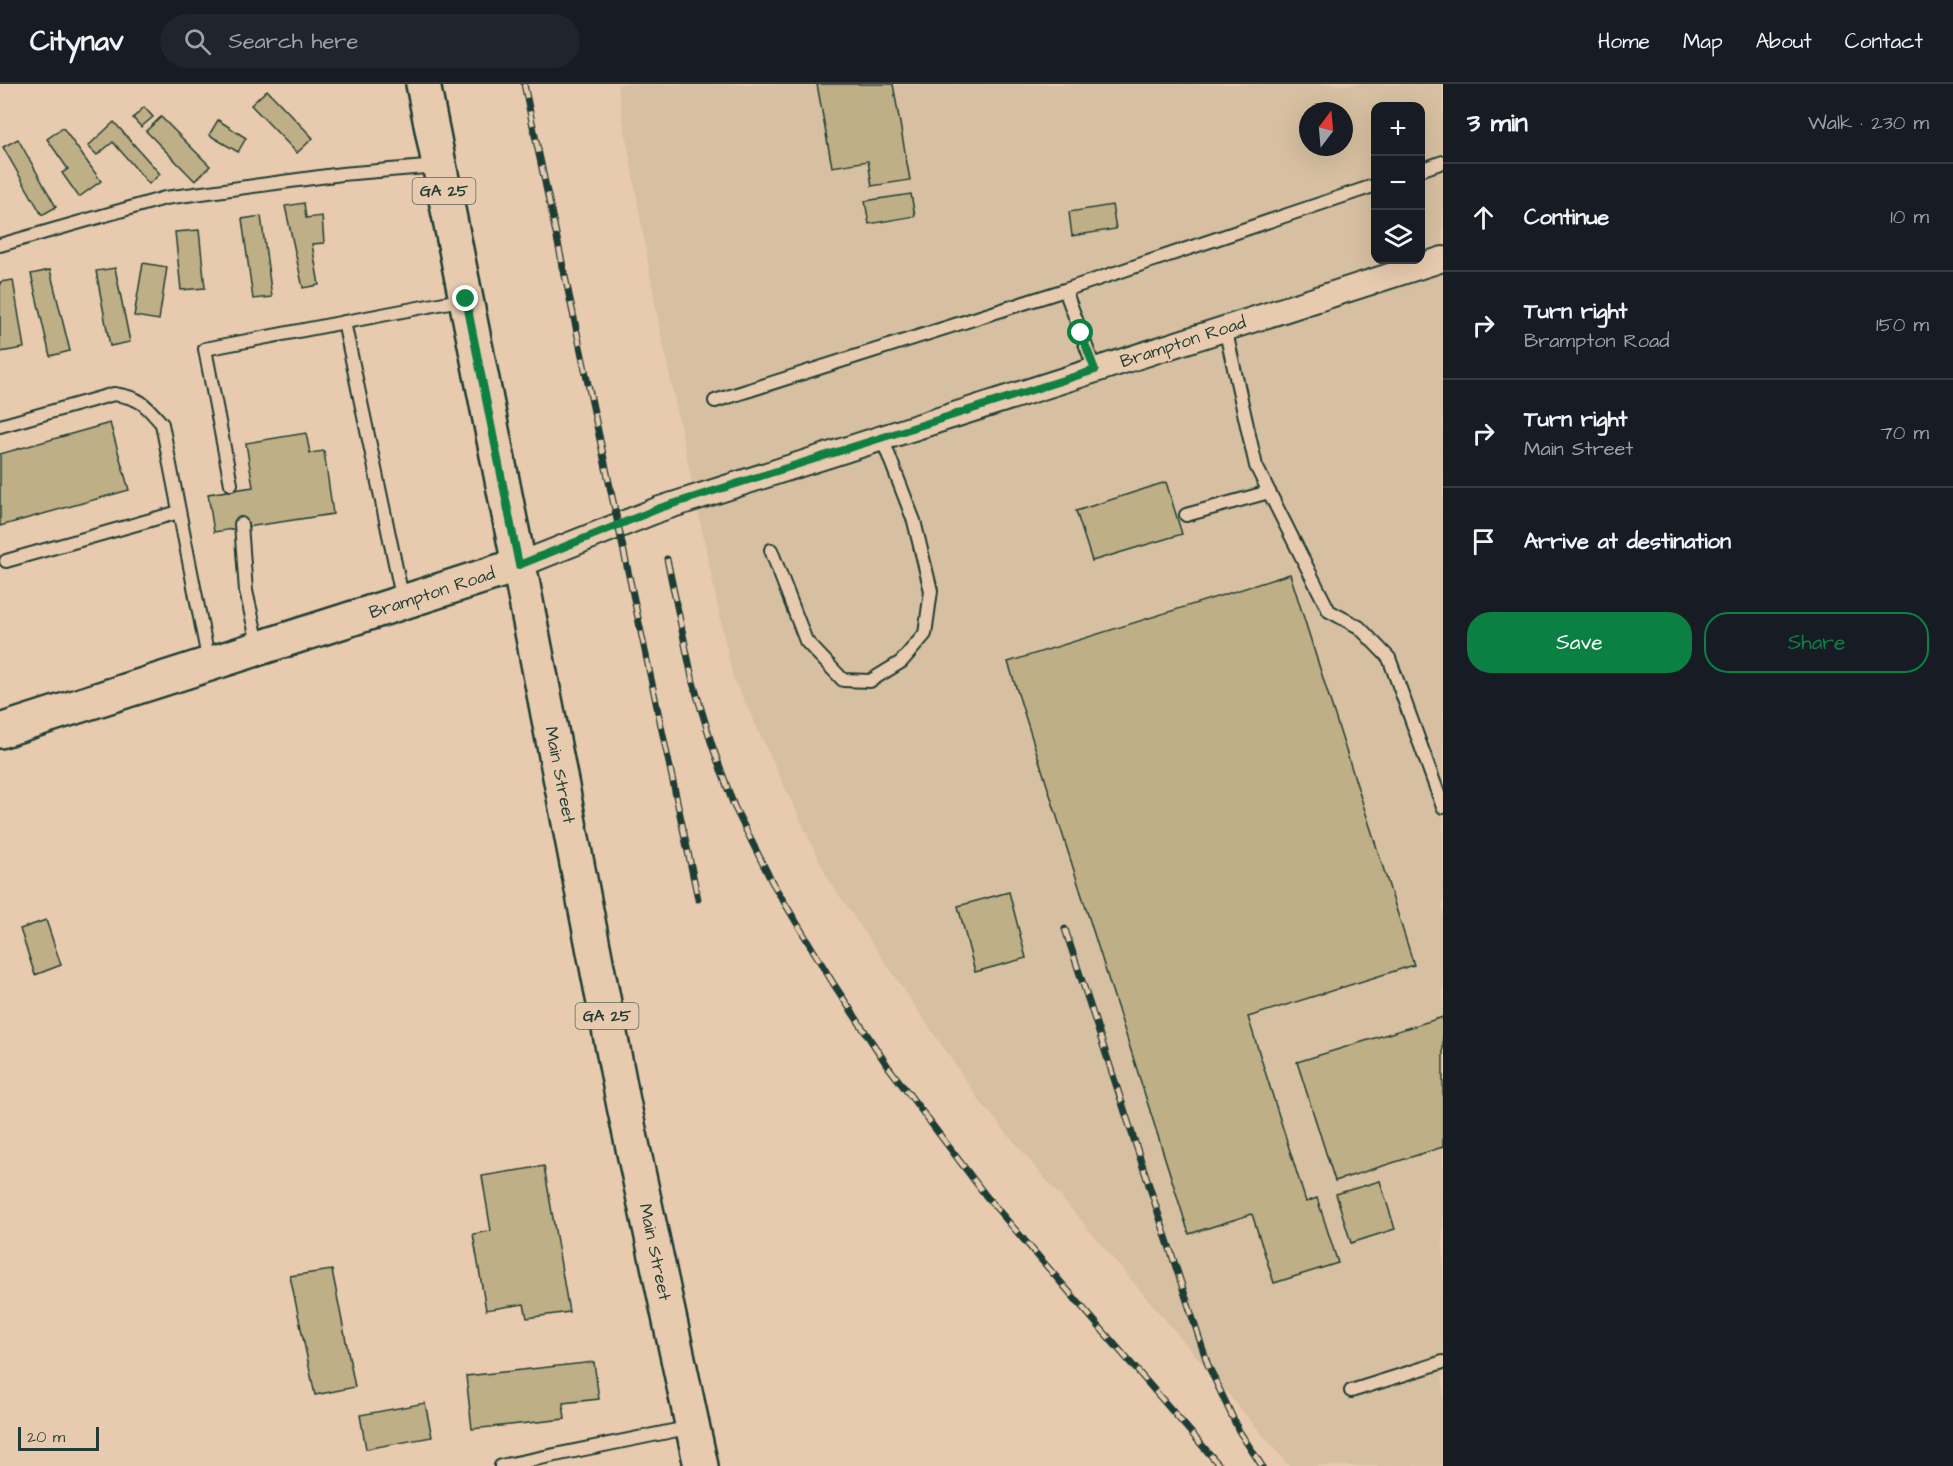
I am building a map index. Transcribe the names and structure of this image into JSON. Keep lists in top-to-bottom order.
{
  "streets": {
    "main road": ["GA 25", "Brampton Road", "Main Street"]
  },
  "crossings": [
    ["Brampton Road", "Main Street"]
  ],
  "scale_bar": "20 m",
  "north": "top",
  "page": {
    "header": "Citynav",
    "search": "Search here",
    "nav": [
      "Home",
      "Map",
      "About",
      "Contact"
    ],
    "heading": ["3 min", "Walk · 230 m"],
    "map_buttons": ["+", "−"],
    "list": [
      ["Continue", "10 m"],
      ["Turn right", "Brampton Road", "150 m"],
      ["Turn right", "Main Street", "70 m"],
      "Arrive at destination"
    ],
    "buttons": ["Save", "Share"],
    "scale": "20 m"
  }
}
